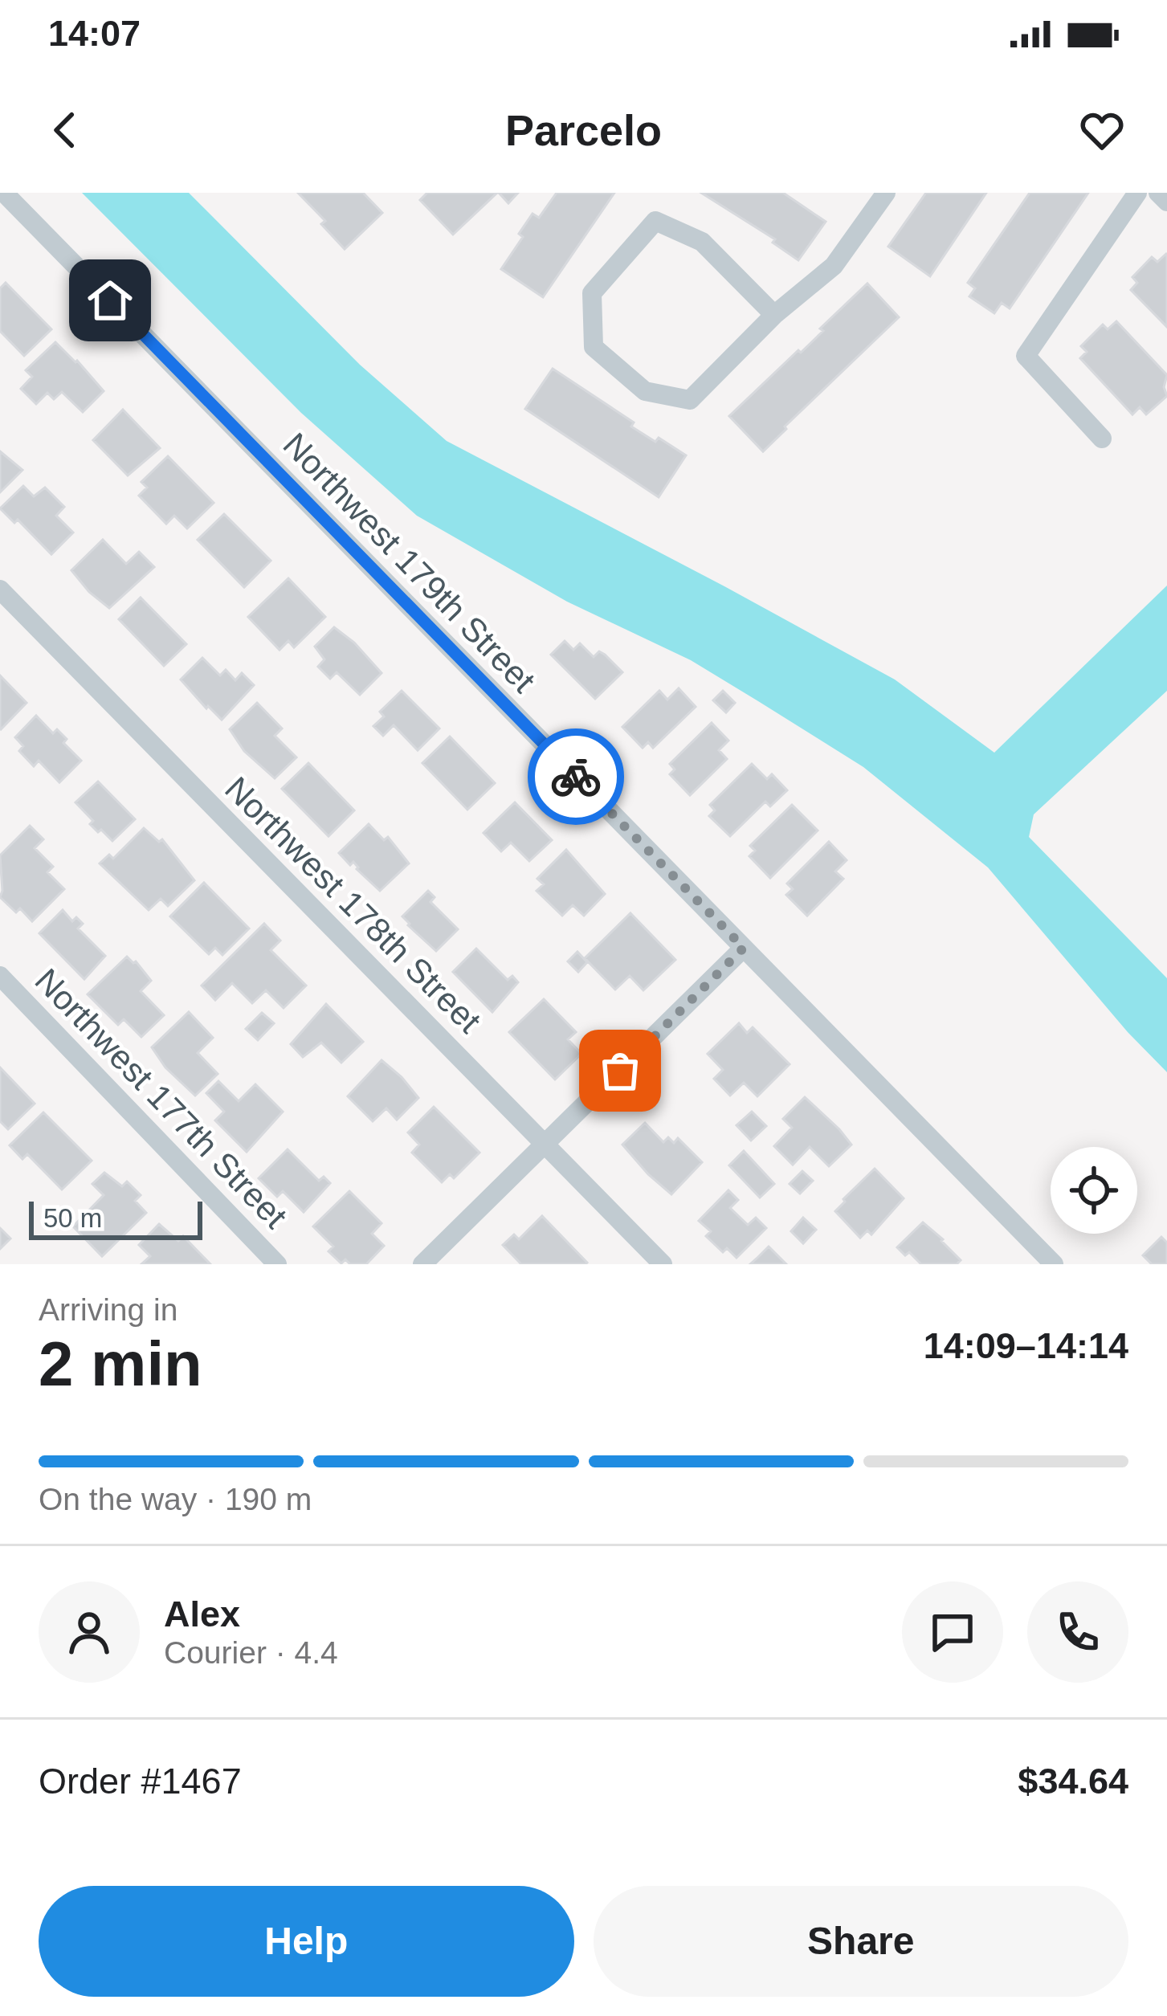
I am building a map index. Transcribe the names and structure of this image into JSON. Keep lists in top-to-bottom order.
{
  "streets": {
    "street": ["Northwest 179th Street", "Northwest 178th Street", "Northwest 177th Street"]
  },
  "scale_bar": "50 m",
  "page": {
    "status": "14:07",
    "header": "Parcelo",
    "scale": "50 m",
    "heading": ["2 min", "Arriving in", "14:09–14:14"],
    "panel": [
      "Alex",
      "Courier · 4.4",
      "Order #1467",
      "$34.64"
    ],
    "bar": "On the way · 190 m",
    "buttons": ["Help", "Share"]
  }
}
